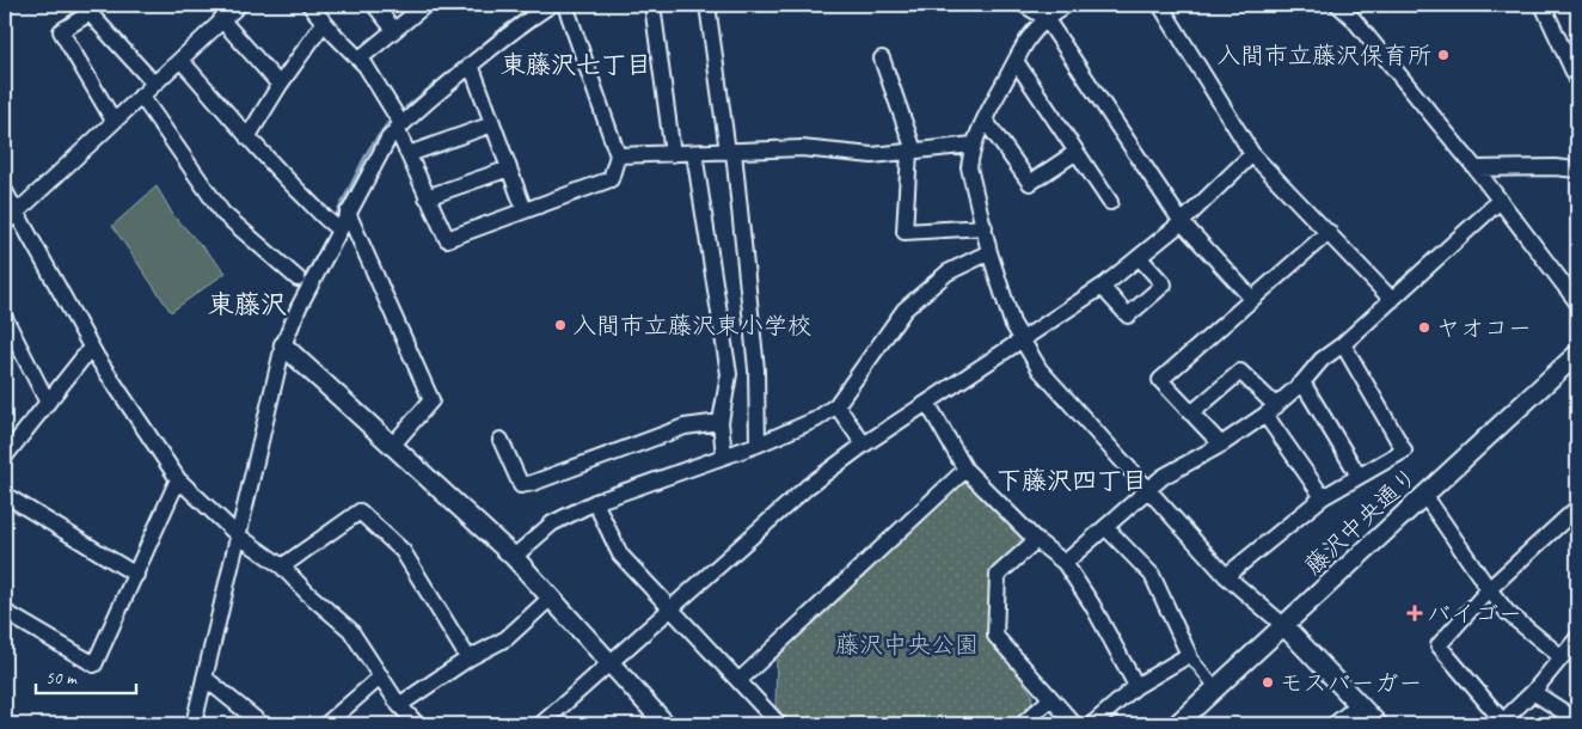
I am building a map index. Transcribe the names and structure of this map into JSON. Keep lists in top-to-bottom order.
{
  "streets": {
    "street": ["藤沢中央通り"]
  },
  "districts": ["東藤沢七丁目", "東藤沢", "下藤沢四丁目"],
  "parks": ["藤沢中央公園"],
  "places": {
    "other": [
      "入間市立藤沢保育所",
      "入間市立藤沢東小学校",
      "ヤオコー",
      "モスバーガー"
    ],
    "health": ["バイゴー"]
  },
  "scale_bar": "50 m"
}
